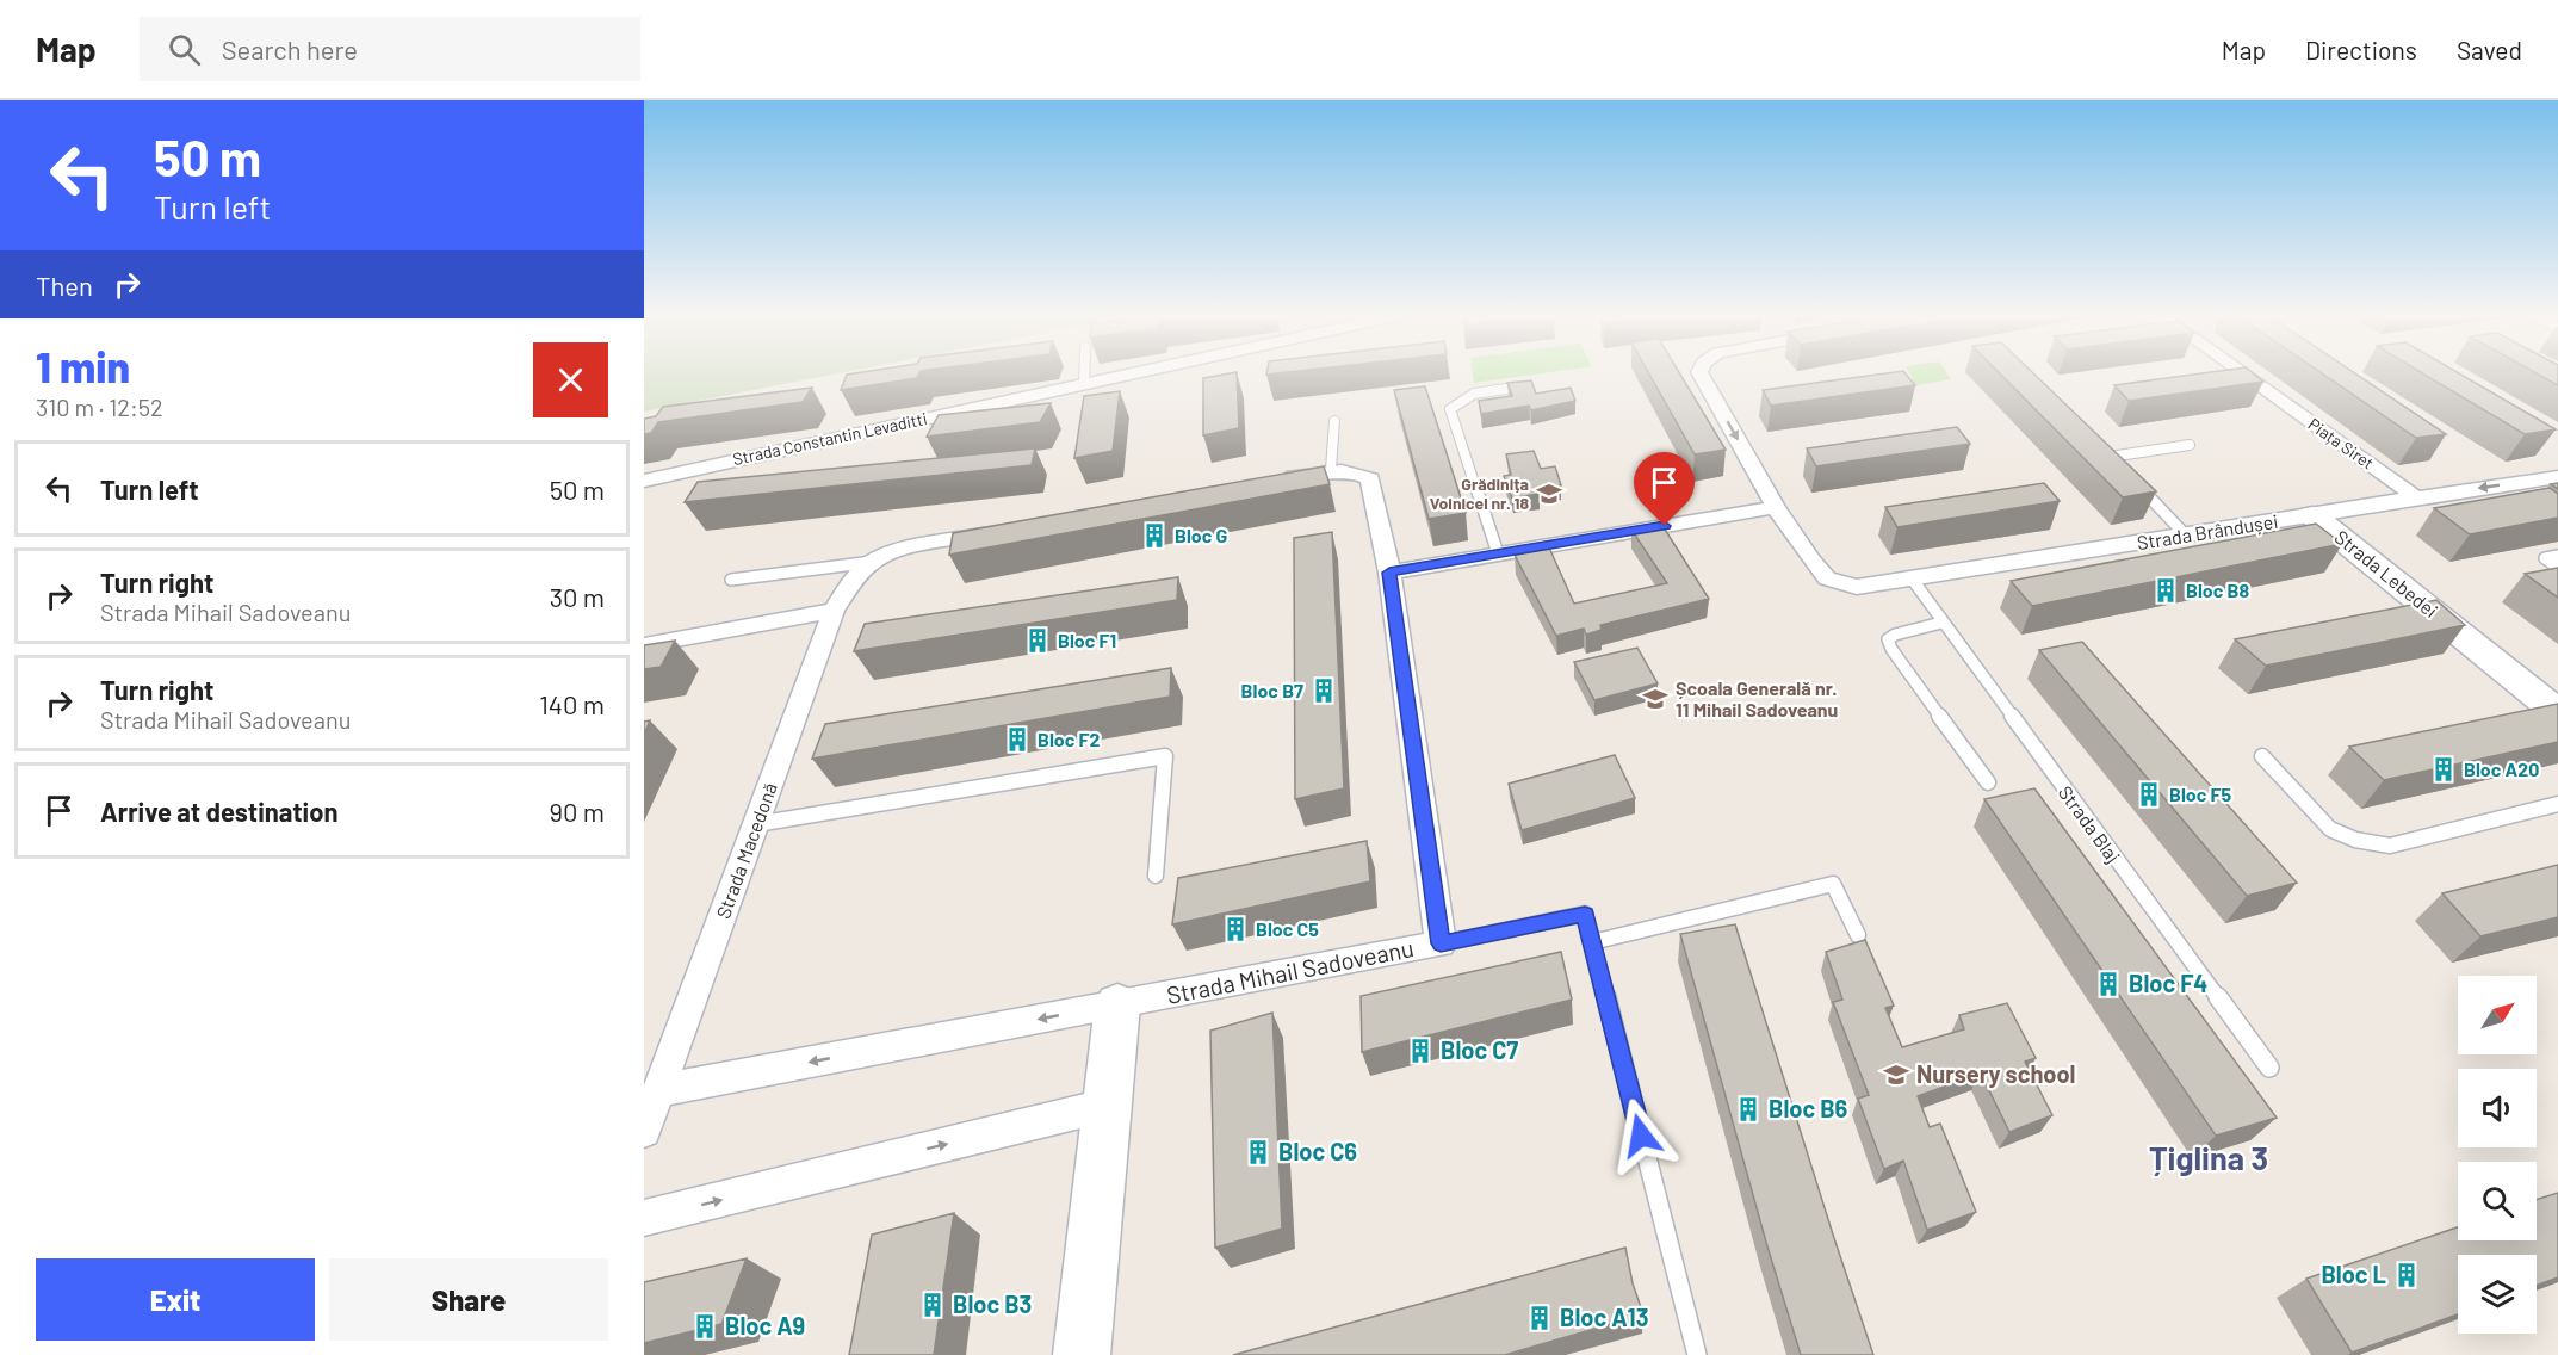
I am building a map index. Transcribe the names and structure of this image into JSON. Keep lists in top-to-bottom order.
{
  "streets": {
    "street": [
      "Strada Constantin Levaditti",
      "Piața Siret",
      "Strada Brândușei",
      "Strada Lebedei",
      "Strada Macedonă",
      "Strada Mihail Sadoveanu"
    ],
    "lane": ["Strada Blaj"]
  },
  "crossings": [
    ["Piața Siret", "Strada Brândușei"],
    ["Strada Brândușei", "Strada Lebedei"],
    ["Strada Brândușei", "Strada Blaj"]
  ],
  "districts": ["Țiglina 3"],
  "places": {
    "school or university": ["Grădinița Voinicel nr. 18", "Școala Generală nr. 11 Mihail Sadoveanu", "Nursery school"],
    "building": [
      "Bloc G",
      "Bloc B8",
      "Bloc F1",
      "Bloc B7",
      "Bloc F2",
      "Bloc A20",
      "Bloc F5",
      "Bloc C5",
      "Bloc F4",
      "Bloc C7",
      "Bloc B6",
      "Bloc C6",
      "Bloc L",
      "Bloc B3",
      "Bloc A13",
      "Bloc A9"
    ]
  },
  "north": "top right",
  "page": {
    "header": "Map",
    "search": "Search here",
    "nav": ["Map", "Directions", "Saved"],
    "turn": ["50 m", "Turn left"],
    "then": "Then",
    "heading": ["1 min", "310 m · 12:52"],
    "list": [
      {
        "name": "Turn left",
        "value": "50 m"
      },
      {
        "name": "Turn right",
        "note": "Strada Mihail Sadoveanu",
        "value": "30 m"
      },
      {
        "name": "Turn right",
        "note": "Strada Mihail Sadoveanu",
        "value": "140 m"
      },
      {
        "name": "Arrive at destination",
        "value": "90 m"
      }
    ],
    "buttons": ["Exit", "Share"]
  }
}
